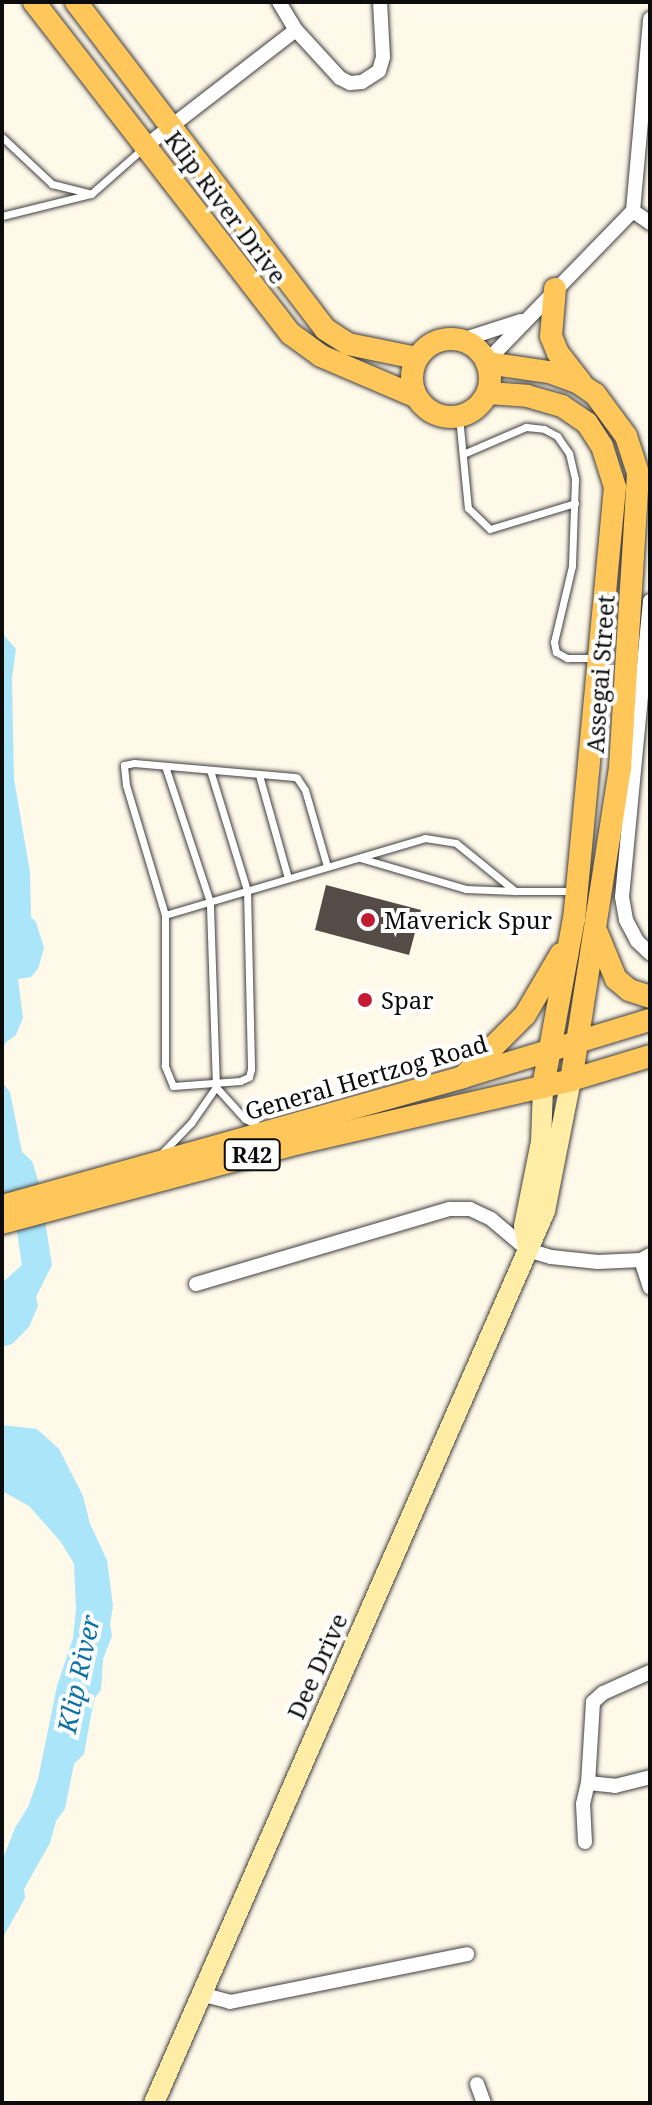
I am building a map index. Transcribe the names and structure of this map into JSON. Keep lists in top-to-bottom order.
{
  "streets": {
    "main road": [
      "Klip River Drive",
      "Assegai Street",
      "General Hertzog Road",
      "R42"
    ],
    "street": ["Dee Drive"]
  },
  "crossings": [
    ["Klip River Drive", "Assegai Street"],
    ["Assegai Street", "General Hertzog Road"],
    ["Assegai Street", "Dee Drive"],
    ["General Hertzog Road", "Dee Drive"]
  ],
  "water": ["Klip River"],
  "places": ["Maverick Spur", "Spar"]
}
